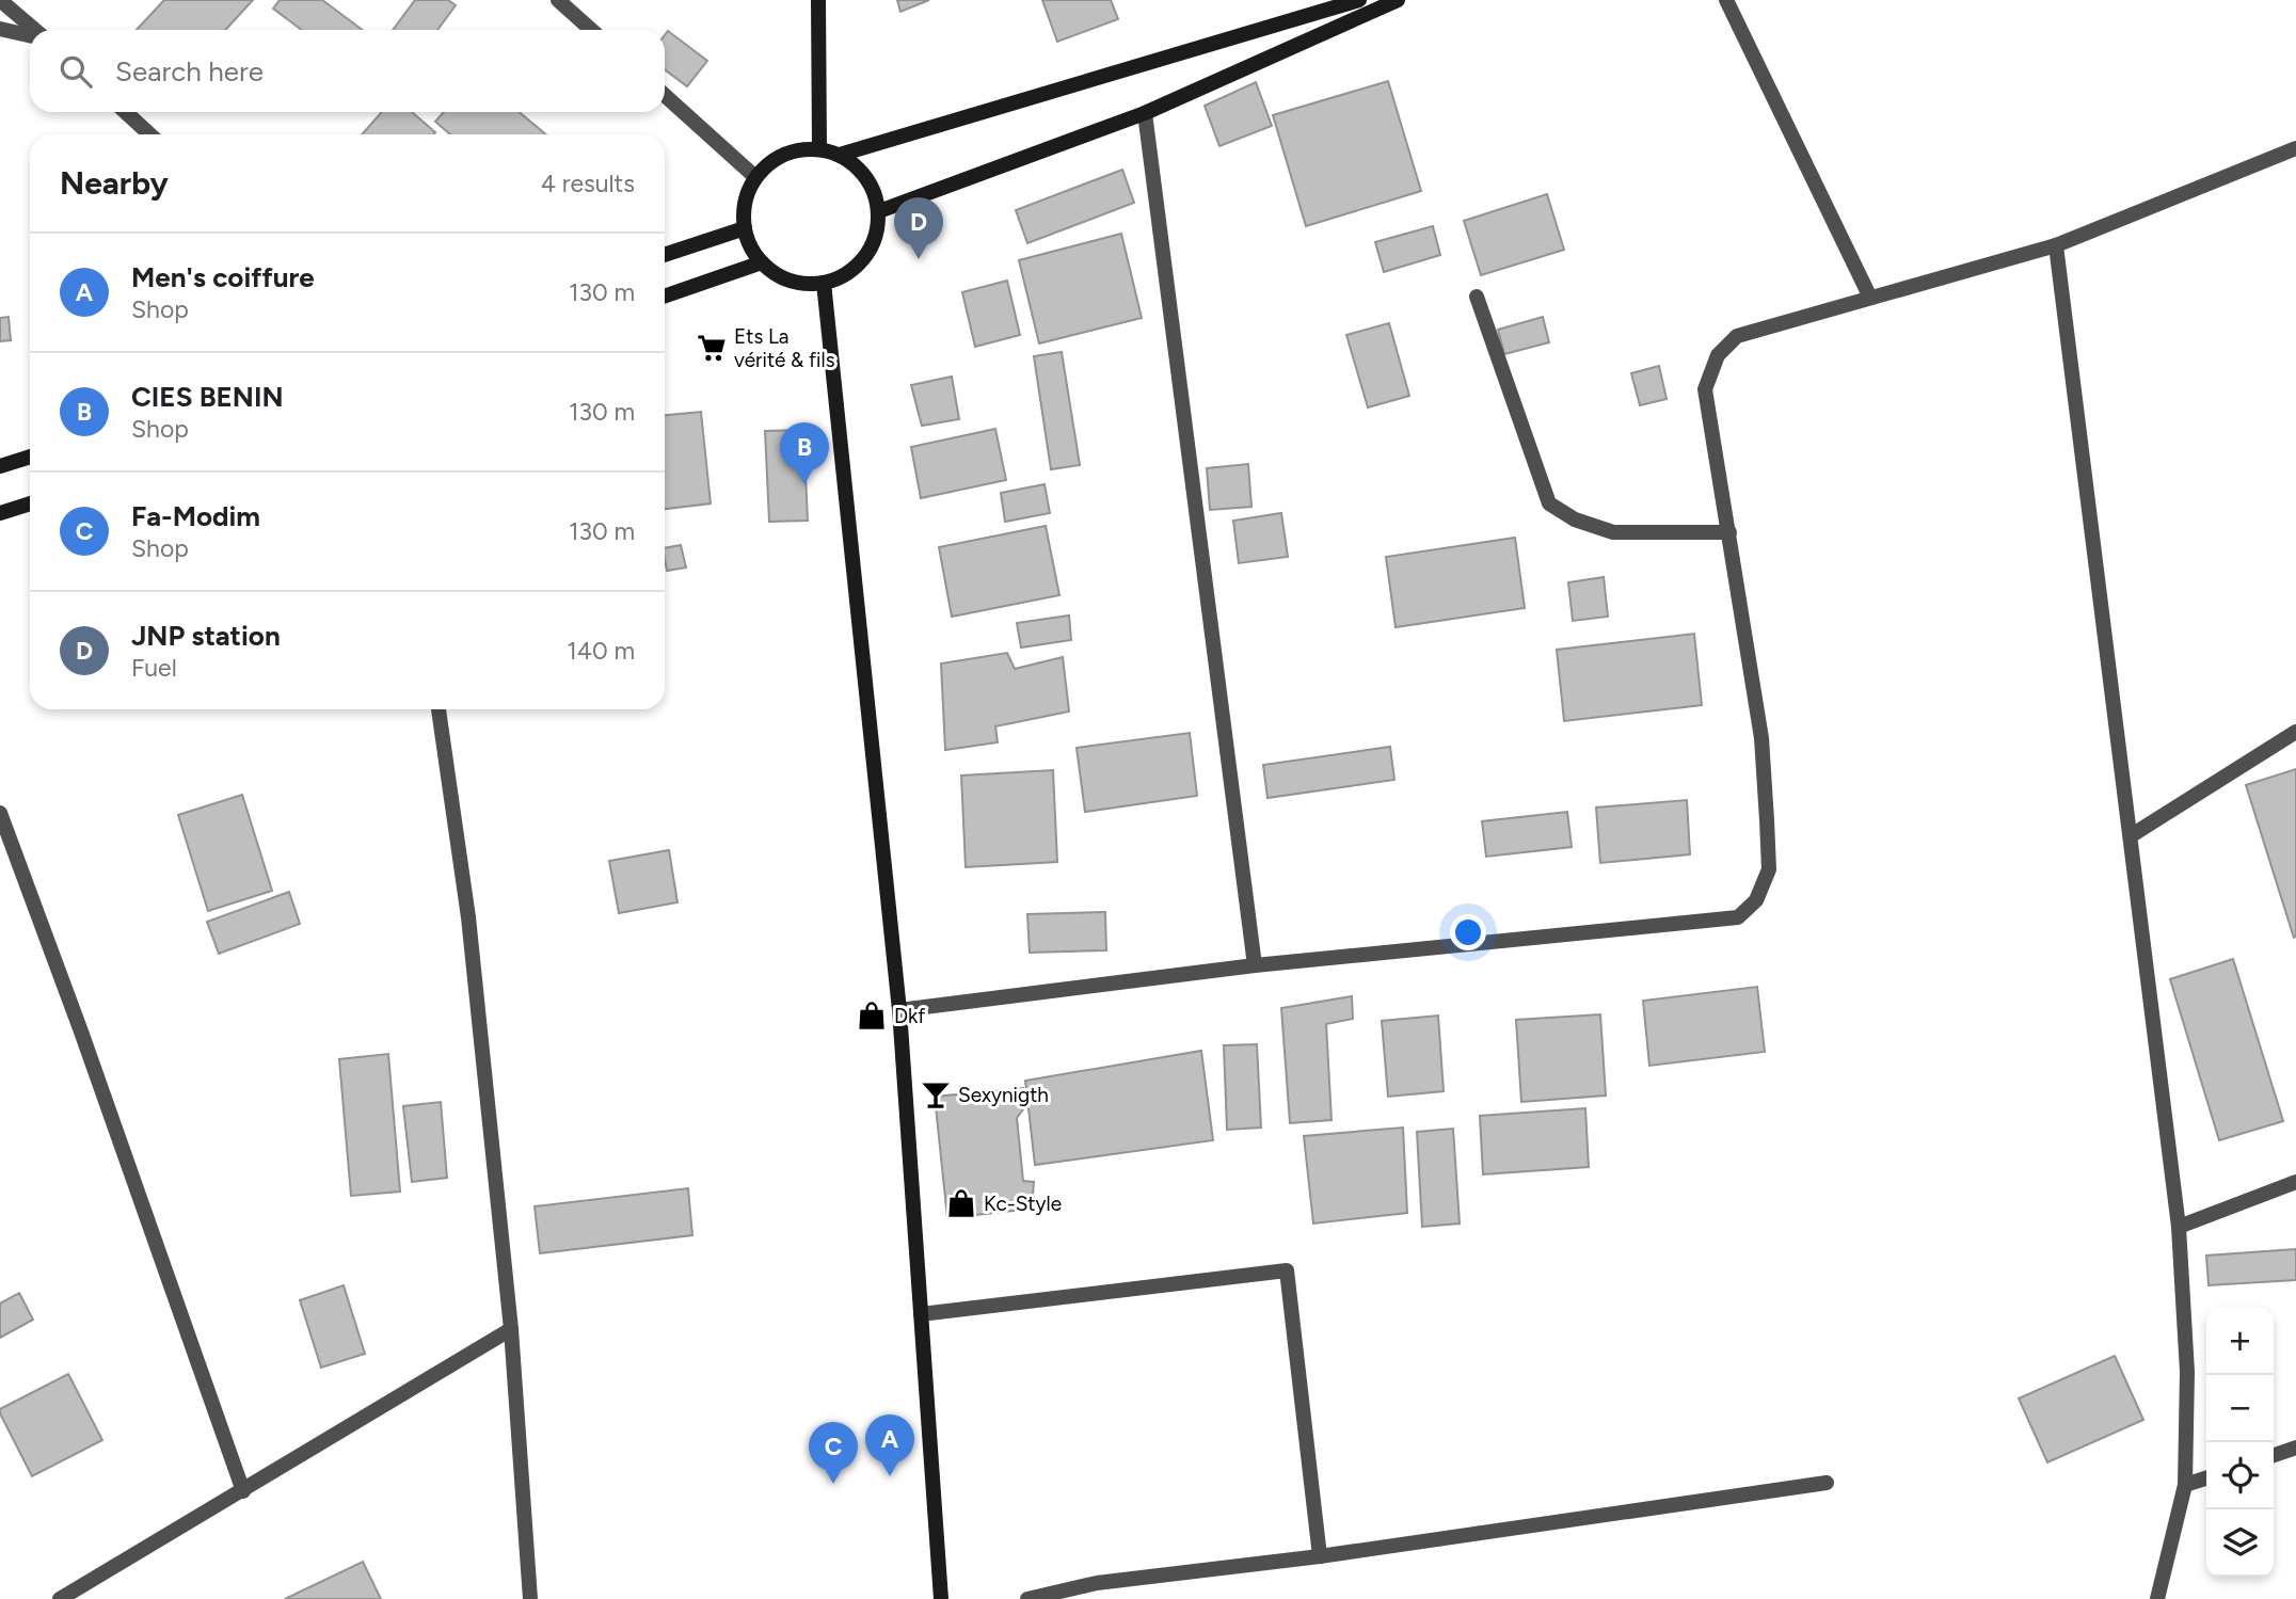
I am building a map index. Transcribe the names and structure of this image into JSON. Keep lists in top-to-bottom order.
{
  "places": {
    "supermarket": ["Ets La vérité & fils"],
    "shop": ["Dkf", "Kc-Style"],
    "bar": ["Sexynigth"]
  },
  "page": {
    "search": "Search here",
    "heading": ["Nearby", "4 results"],
    "pins": [
      "D",
      "B",
      "A",
      "C"
    ],
    "list": [
      {
        "mark": "A",
        "name": "Men's coiffure",
        "note": "Shop",
        "value": "130 m"
      },
      {
        "mark": "B",
        "name": "CIES BENIN",
        "note": "Shop",
        "value": "130 m"
      },
      {
        "mark": "C",
        "name": "Fa-Modim",
        "note": "Shop",
        "value": "130 m"
      },
      {
        "mark": "D",
        "name": "JNP station",
        "note": "Fuel",
        "value": "140 m"
      }
    ],
    "map_buttons": ["+", "−"]
  }
}
